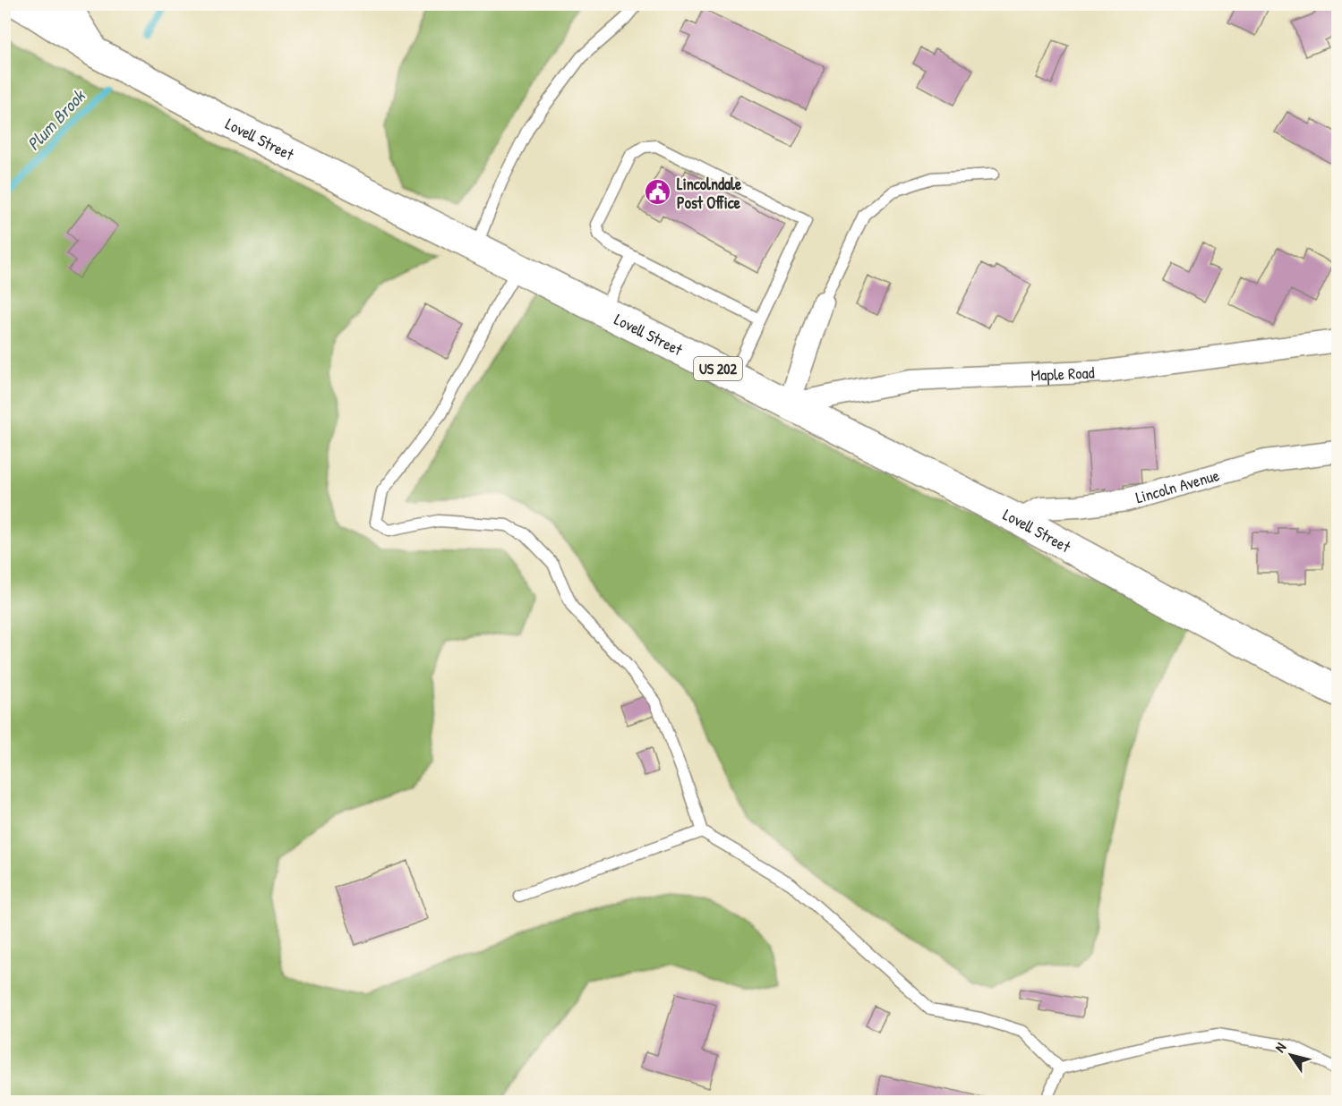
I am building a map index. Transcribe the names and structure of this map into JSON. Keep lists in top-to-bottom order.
{
  "streets": {
    "main road": ["Lovell Street", "US 202"],
    "street": ["Maple Road", "Lincoln Avenue"]
  },
  "crossings": [
    ["Lovell Street", "US 202"],
    ["Lovell Street", "Maple Road"],
    ["Lovell Street", "Lincoln Avenue"]
  ],
  "water": ["Plum Brook"],
  "places": {
    "public building": ["Lincolndale Post Office"]
  },
  "north": "top left"
}
